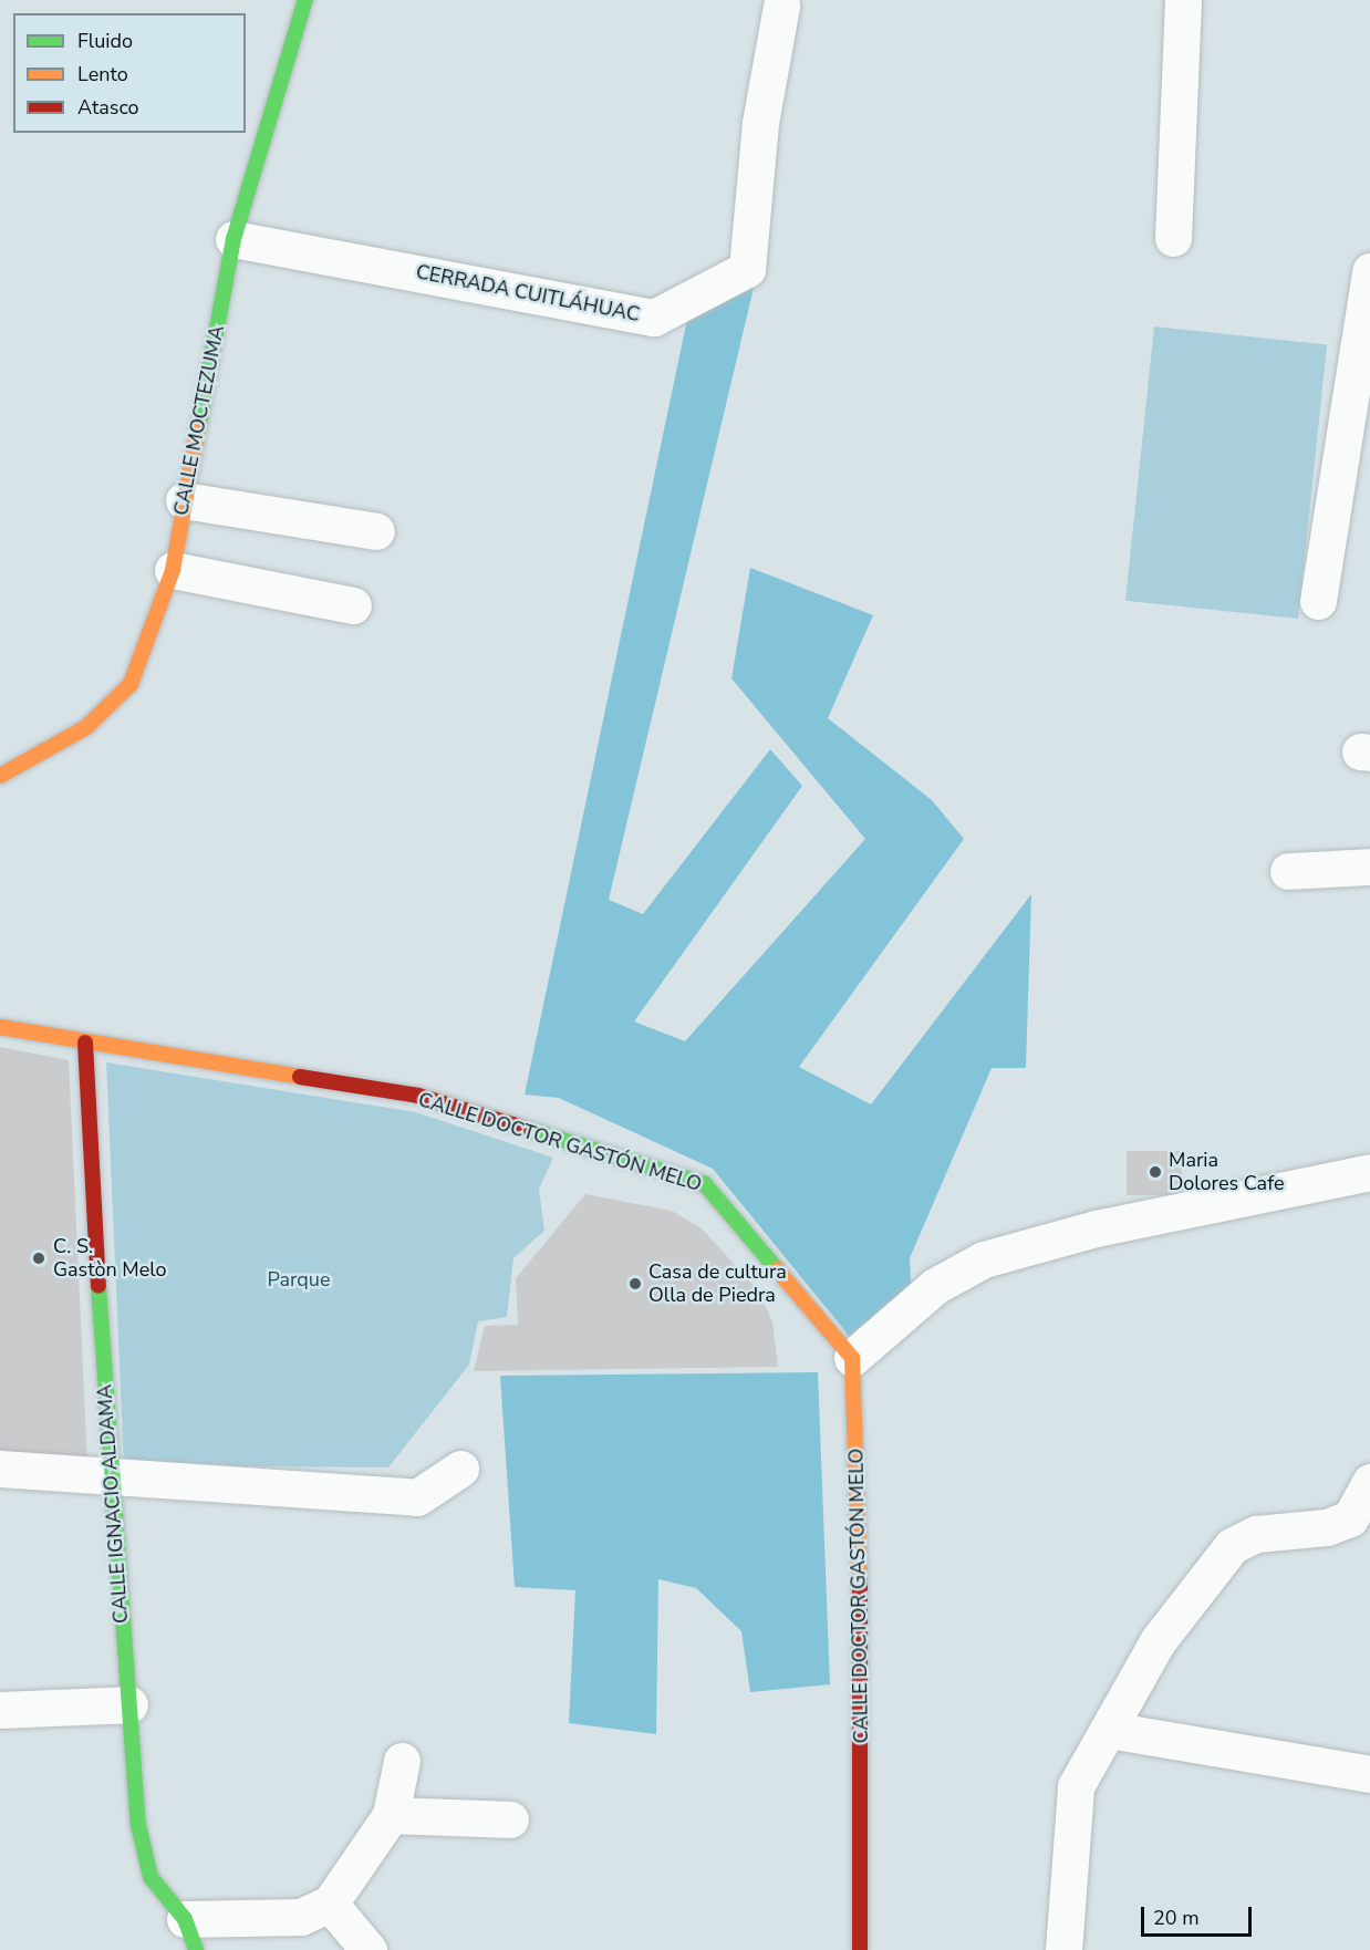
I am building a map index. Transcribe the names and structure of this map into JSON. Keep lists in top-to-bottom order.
{
  "streets": {
    "street": [
      "CERRADA CUITLÁHUAC",
      "CALLE MOCTEZUMA",
      "CALLE DOCTOR GASTÓN MELO",
      "CALLE IGNACIO ALDAMA"
    ]
  },
  "crossings": [
    ["CERRADA CUITLÁHUAC", "CALLE MOCTEZUMA"],
    ["CALLE DOCTOR GASTÓN MELO", "CALLE IGNACIO ALDAMA"]
  ],
  "parks": ["Parque"],
  "places": ["Maria Dolores Cafe", "C. S. Gastòn Melo", "Casa de cultura Olla de Piedra"],
  "legend": ["Fluido", "Lento", "Atasco"],
  "scale_bar": "20 m"
}
